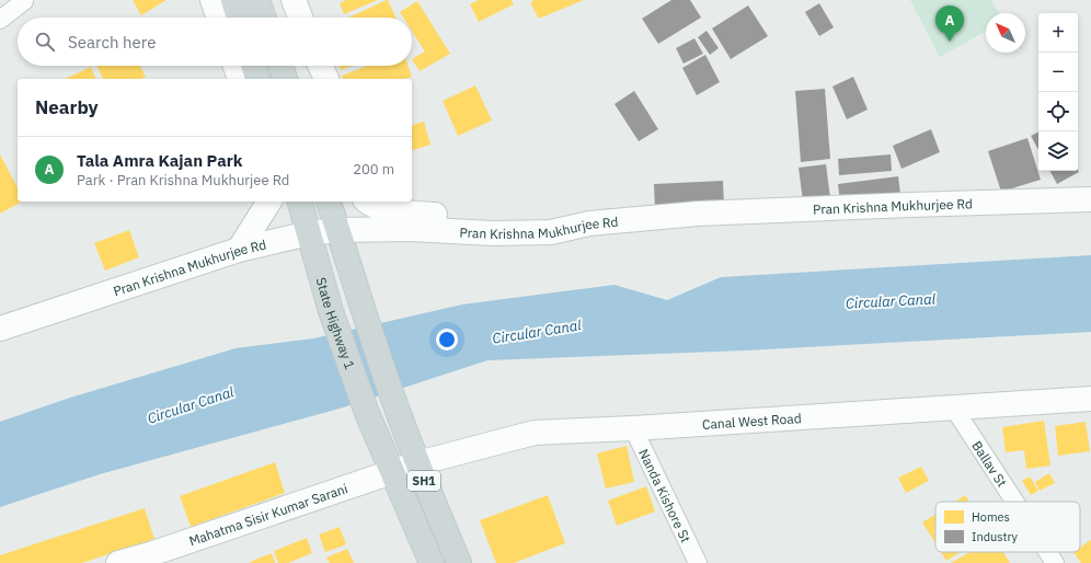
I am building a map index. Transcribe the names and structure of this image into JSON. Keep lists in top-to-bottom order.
{
  "streets": {
    "main road": [
      "Pran Krishna Mukhurjee Rd",
      "State Highway 1",
      "Canal West Road",
      "SH1",
      "Mahatma Sisir Kumar Sarani"
    ],
    "street": ["Ballav St", "Nanda Kishore St"]
  },
  "crossings": [
    ["Pran Krishna Mukhurjee Rd", "State Highway 1"],
    ["Pran Krishna Mukhurjee Rd", "SH1"],
    ["State Highway 1", "SH1"],
    ["State Highway 1", "Mahatma Sisir Kumar Sarani"],
    ["Canal West Road", "Ballav St"],
    ["Canal West Road", "SH1"],
    ["Canal West Road", "Nanda Kishore St"],
    ["Canal West Road", "Mahatma Sisir Kumar Sarani"],
    ["SH1", "Mahatma Sisir Kumar Sarani"]
  ],
  "water": ["Circular Canal"],
  "legend": ["Homes", "Industry"],
  "north": "top left",
  "page": {
    "pins": "A",
    "map_buttons": ["+", "−"],
    "search": "Search here",
    "heading": "Nearby",
    "list": [
      {
        "mark": "A",
        "name": "Tala Amra Kajan Park",
        "note": "Park · Pran Krishna Mukhurjee Rd",
        "value": "200 m"
      }
    ]
  }
}
